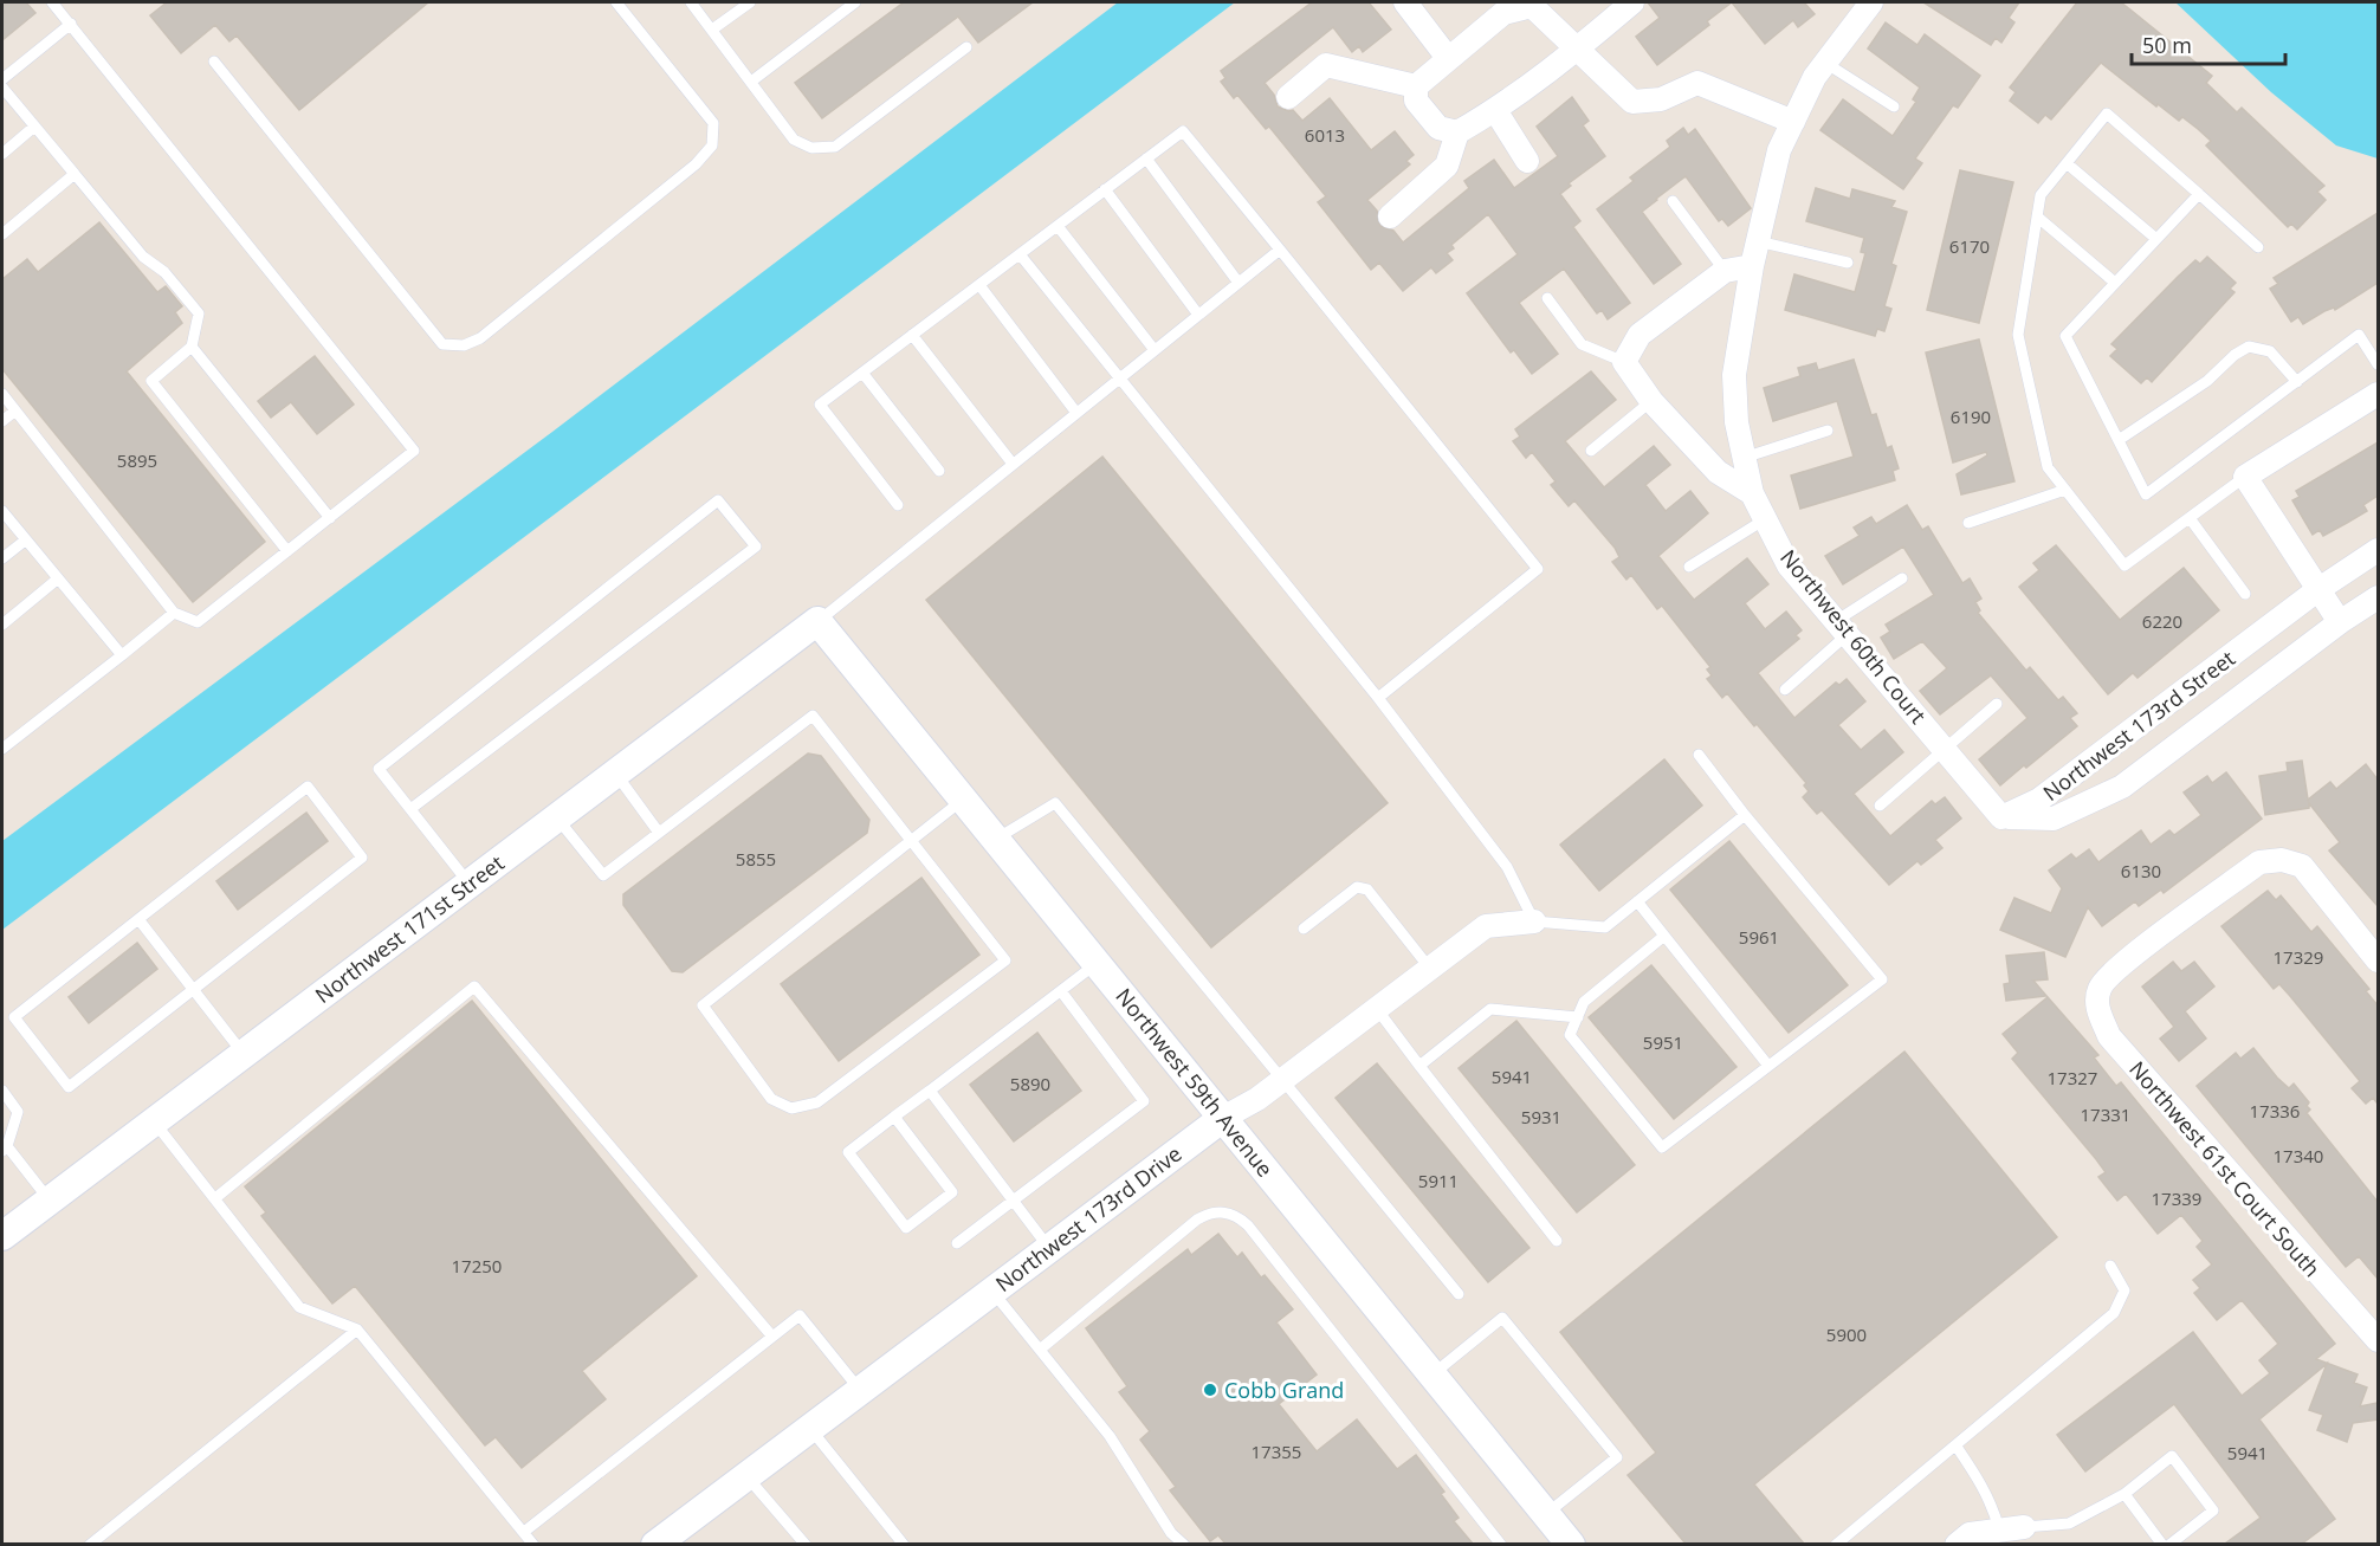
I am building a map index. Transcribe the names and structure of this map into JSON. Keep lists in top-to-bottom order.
{
  "streets": {
    "street": [
      "Northwest 60th Court",
      "Northwest 173rd Street",
      "Northwest 171st Street",
      "Northwest 59th Avenue",
      "Northwest 61st Court South",
      "Northwest 173rd Drive"
    ]
  },
  "crossings": [
    ["Northwest 60th Court", "Northwest 173rd Street"],
    ["Northwest 171st Street", "Northwest 59th Avenue"],
    ["Northwest 59th Avenue", "Northwest 173rd Drive"]
  ],
  "places": ["Cobb Grand"],
  "house_numbers": [
    "6013",
    "6170",
    "6190",
    "5895",
    "6220",
    "5855",
    "6130",
    "5961",
    "17329",
    "5951",
    "5941",
    "17327",
    "5890",
    "17336",
    "17331",
    "5931",
    "17340",
    "5911",
    "17339",
    "17250",
    "5900",
    "17355",
    "5941"
  ],
  "scale_bar": "50 m"
}
